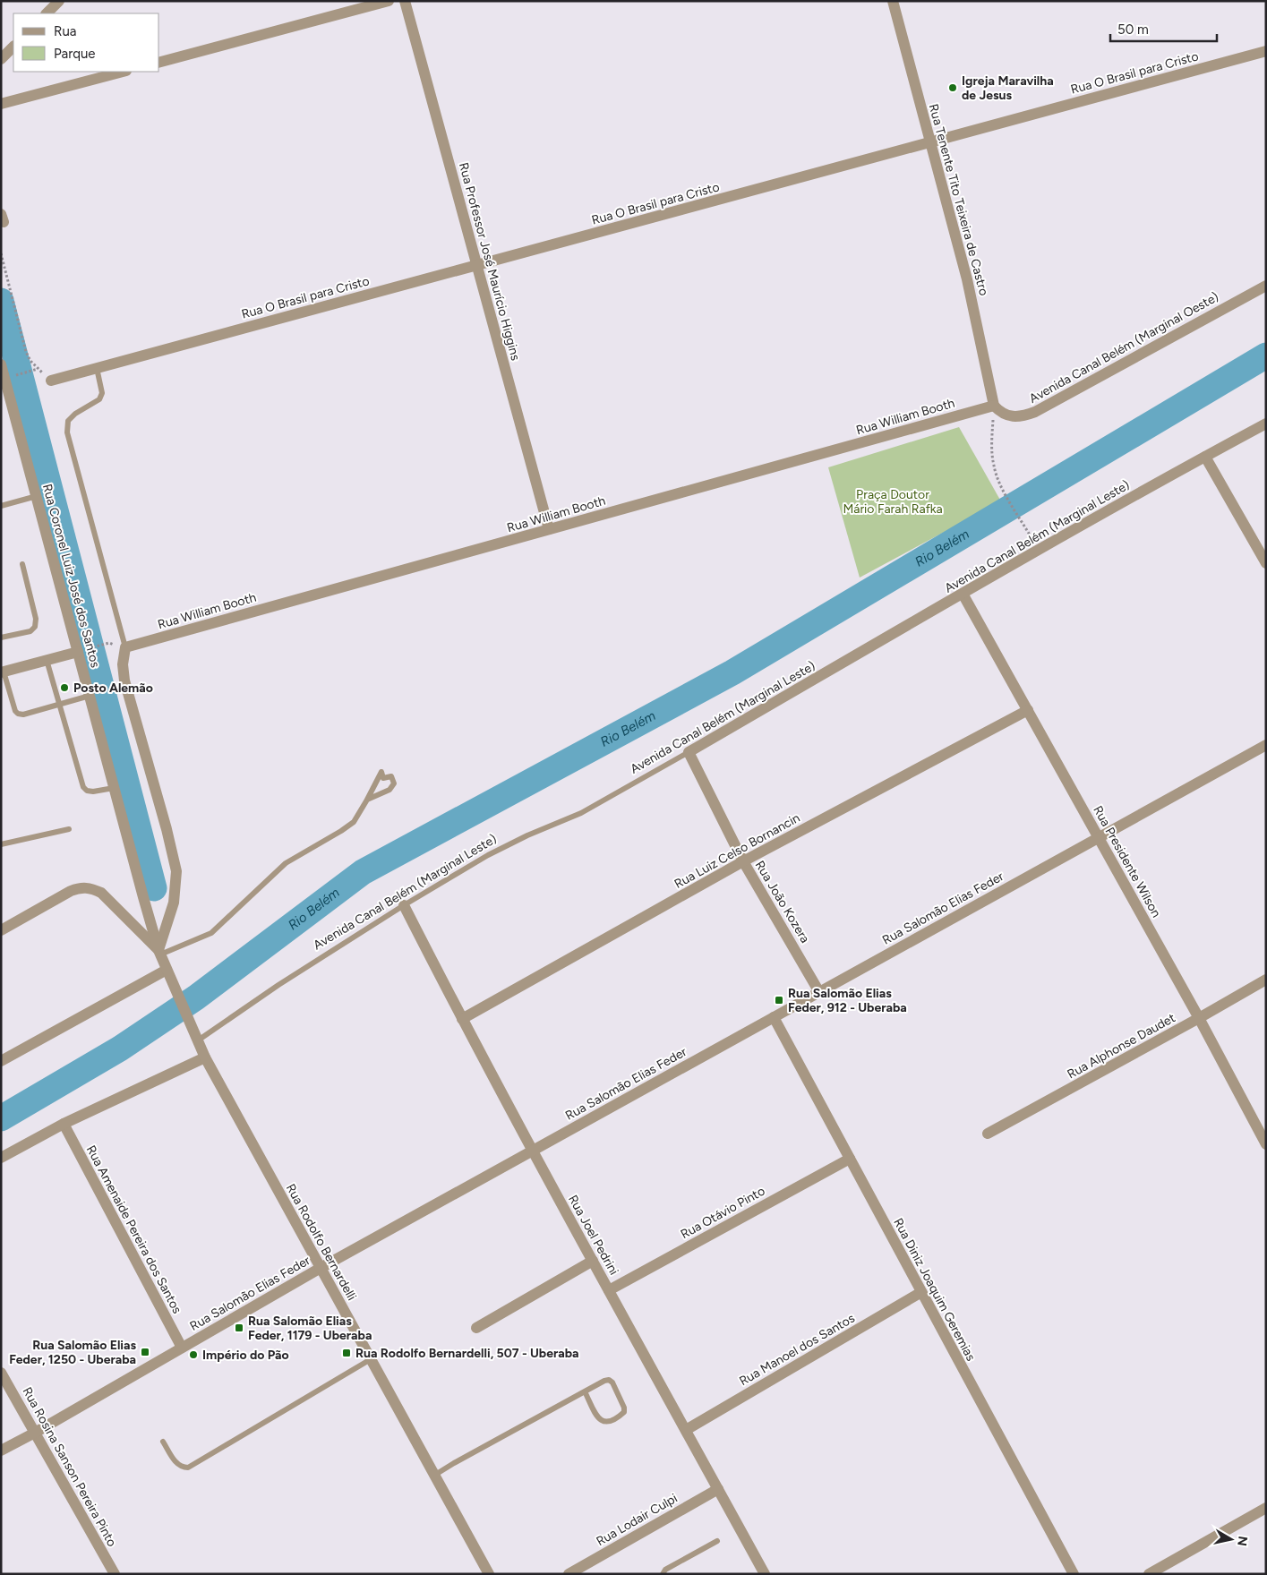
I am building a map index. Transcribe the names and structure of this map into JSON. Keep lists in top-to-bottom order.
{
  "streets": {
    "street": [
      "Rua O Brasil para Cristo",
      "Rua Tenente Tito Teixeira de Castro",
      "Rua Professor José Maurício Higgins",
      "Avenida Canal Belém (Marginal Oeste)",
      "Rua William Booth",
      "Avenida Canal Belém (Marginal Leste)",
      "Rua Coronel Luiz José dos Santos",
      "Rua Luiz Celso Bornancin",
      "Rua Presidente Wilson",
      "Rua João Kozera",
      "Rua Salomão Elias Feder",
      "Rua Alphonse Daudet",
      "Rua Otávio Pinto",
      "Rua Amenaide Pereira dos Santos",
      "Rua Joel Pedrini",
      "Rua Rodolfo Bernardelli",
      "Rua Diniz Joaquim Geremias",
      "Rua Manoel dos Santos",
      "Rua Rosina Sanson Pereira Pinto",
      "Rua Lodair Culpi"
    ]
  },
  "crossings": [
    ["Rua O Brasil para Cristo", "Rua Tenente Tito Teixeira de Castro"],
    ["Rua O Brasil para Cristo", "Rua Professor José Maurício Higgins"],
    ["Rua Tenente Tito Teixeira de Castro", "Avenida Canal Belém (Marginal Oeste)"],
    ["Rua Tenente Tito Teixeira de Castro", "Rua William Booth"],
    ["Rua Professor José Maurício Higgins", "Rua William Booth"],
    ["Avenida Canal Belém (Marginal Oeste)", "Rua William Booth"],
    ["Avenida Canal Belém (Marginal Leste)", "Rua Coronel Luiz José dos Santos"],
    ["Avenida Canal Belém (Marginal Leste)", "Rua Presidente Wilson"],
    ["Avenida Canal Belém (Marginal Leste)", "Rua João Kozera"],
    ["Avenida Canal Belém (Marginal Leste)", "Rua Joel Pedrini"],
    ["Avenida Canal Belém (Marginal Leste)", "Rua Rodolfo Bernardelli"],
    ["Rua Coronel Luiz José dos Santos", "Rua Rodolfo Bernardelli"],
    ["Rua Luiz Celso Bornancin", "Rua Presidente Wilson"],
    ["Rua Luiz Celso Bornancin", "Rua João Kozera"],
    ["Rua Luiz Celso Bornancin", "Rua Joel Pedrini"],
    ["Rua Presidente Wilson", "Rua Salomão Elias Feder"],
    ["Rua Presidente Wilson", "Rua Alphonse Daudet"],
    ["Rua João Kozera", "Rua Salomão Elias Feder"],
    ["Rua Salomão Elias Feder", "Rua Amenaide Pereira dos Santos"],
    ["Rua Salomão Elias Feder", "Rua Joel Pedrini"],
    ["Rua Salomão Elias Feder", "Rua Rodolfo Bernardelli"],
    ["Rua Salomão Elias Feder", "Rua Diniz Joaquim Geremias"],
    ["Rua Salomão Elias Feder", "Rua Rosina Sanson Pereira Pinto"],
    ["Rua Otávio Pinto", "Rua Joel Pedrini"],
    ["Rua Otávio Pinto", "Rua Diniz Joaquim Geremias"],
    ["Rua Joel Pedrini", "Rua Manoel dos Santos"],
    ["Rua Joel Pedrini", "Rua Lodair Culpi"],
    ["Rua Diniz Joaquim Geremias", "Rua Manoel dos Santos"]
  ],
  "water": ["Rio Belém"],
  "parks": ["Praça Doutor Mário Farah Rafka"],
  "places": {
    "other": ["Igreja Maravilha de Jesus", "Posto Alemão", "Império do Pão"],
    "transit": [
      "Rua Salomão Elias Feder, 912 - Uberaba",
      "Rua Salomão Elias Feder, 1179 - Uberaba",
      "Rua Salomão Elias Feder, 1250 - Uberaba",
      "Rua Rodolfo Bernardelli, 507 - Uberaba"
    ]
  },
  "legend": ["Rua", "Parque"],
  "scale_bar": "50 m",
  "north": "right"
}
